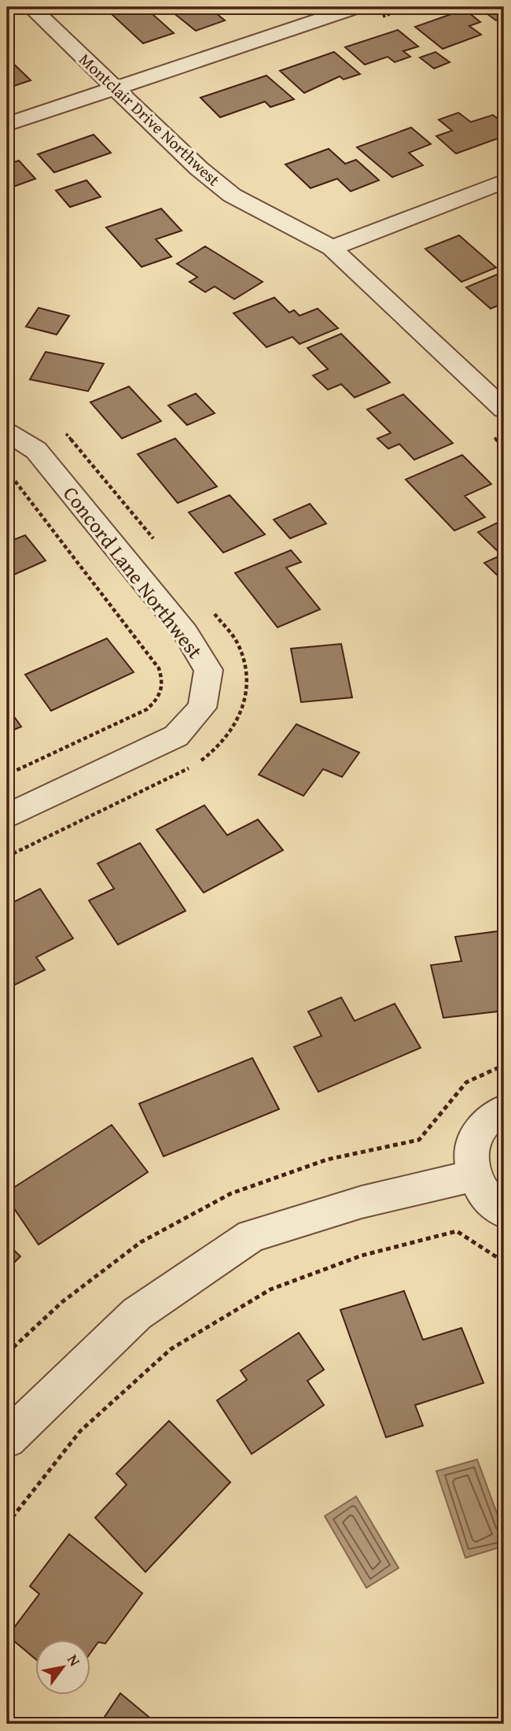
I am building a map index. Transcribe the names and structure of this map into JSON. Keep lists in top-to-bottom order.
{
  "streets": {
    "street": ["Montclair Drive Northwest", "Concord Lane Northwest"]
  },
  "north": "top right"
}
